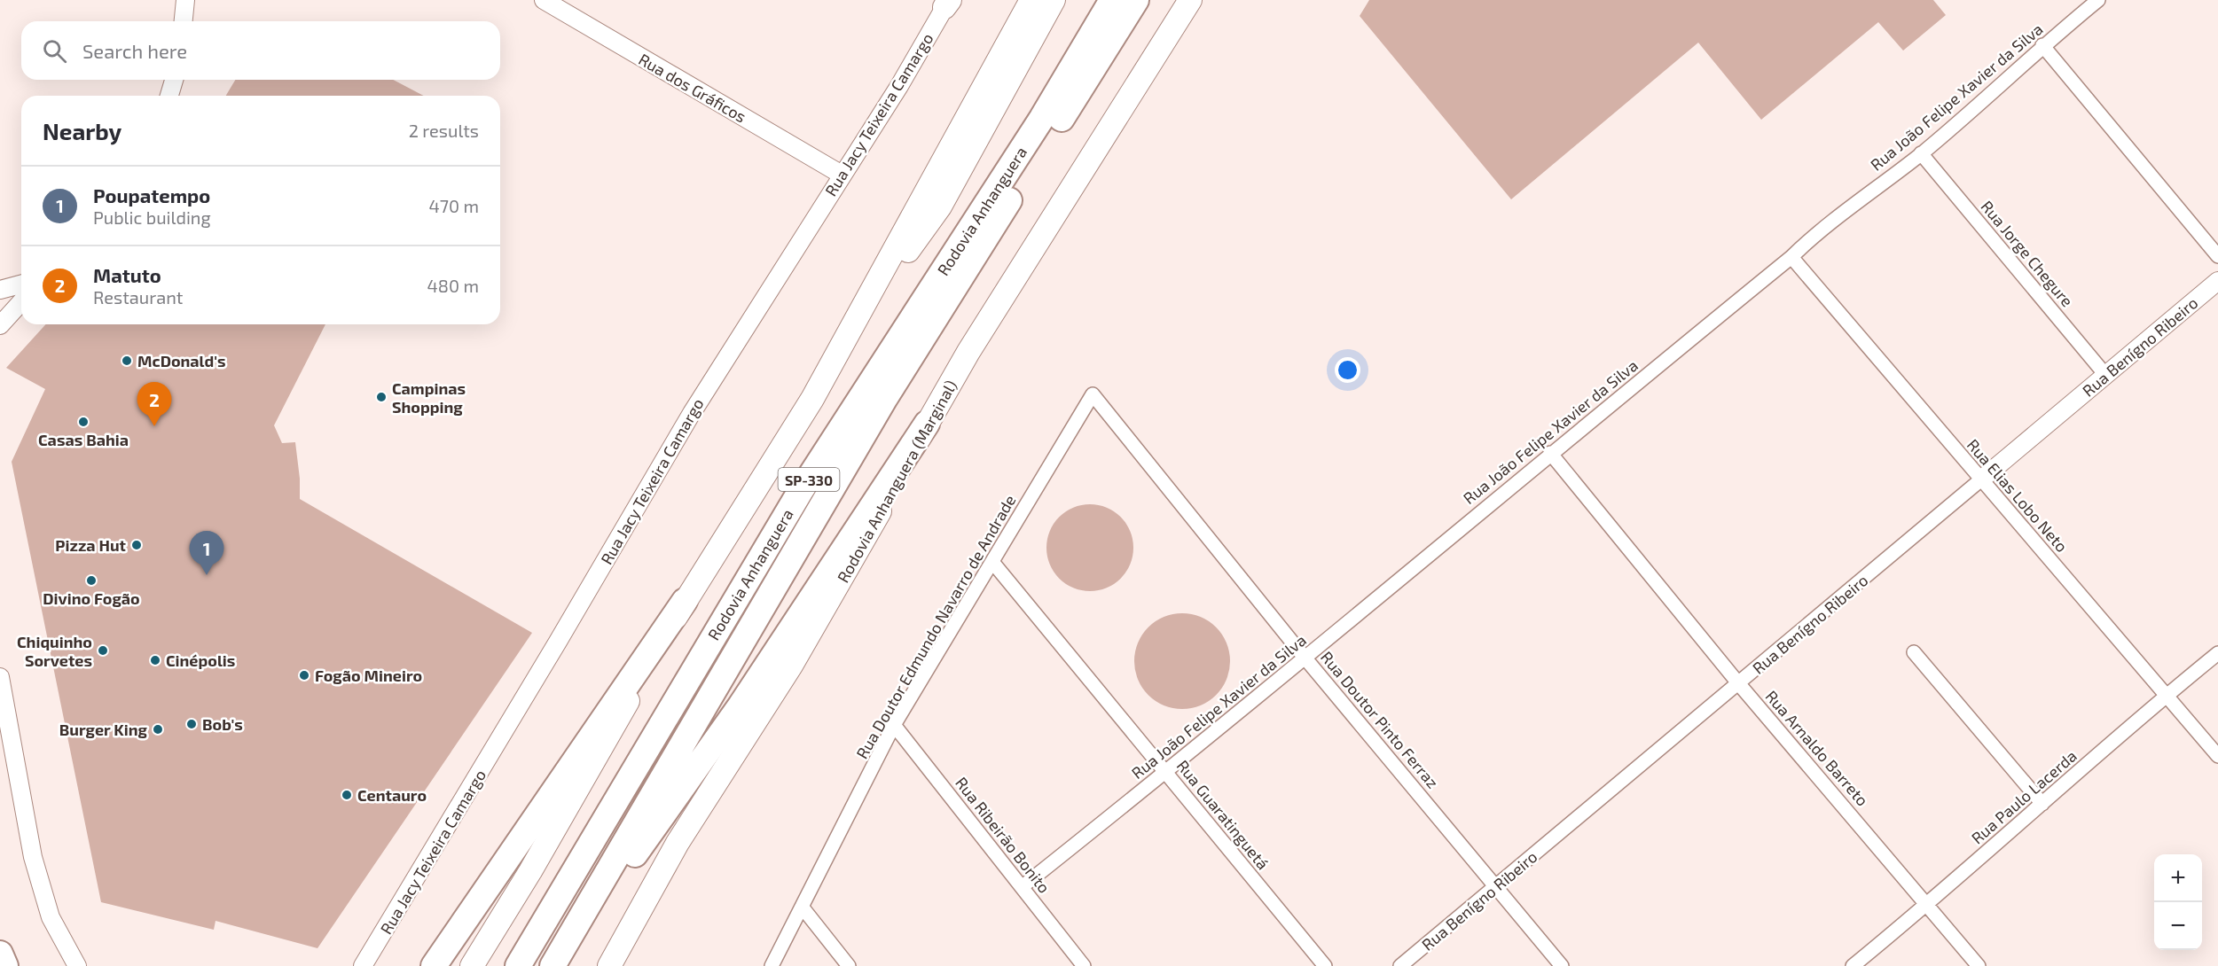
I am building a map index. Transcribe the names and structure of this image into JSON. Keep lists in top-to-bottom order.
{
  "streets": {
    "highway": ["Rodovia Anhanguera", "SP-330", "Rodovia Anhanguera (Marginal)"],
    "street": [
      "Rua dos Gráficos",
      "Rua João Felipe Xavier da Silva",
      "Rua Jacy Teixeira Camargo",
      "Rua Jorge Chegure",
      "Rua Benígno Ribeiro",
      "Rua Elias Lobo Neto",
      "Rua Doutor Edmundo Navarro de Andrade",
      "Rua Doutor Pinto Ferraz",
      "Rua Arnaldo Barreto",
      "Rua Paulo Lacerda",
      "Rua Guaratinguetá",
      "Rua Ribeirão Bonito"
    ]
  },
  "crossings": [
    ["Rua dos Gráficos", "Rua Jacy Teixeira Camargo"],
    ["Rua João Felipe Xavier da Silva", "Rua Jorge Chegure"],
    ["Rua João Felipe Xavier da Silva", "Rua Elias Lobo Neto"],
    ["Rua João Felipe Xavier da Silva", "Rua Doutor Pinto Ferraz"],
    ["Rua João Felipe Xavier da Silva", "Rua Arnaldo Barreto"],
    ["Rua João Felipe Xavier da Silva", "Rua Guaratinguetá"],
    ["Rua João Felipe Xavier da Silva", "Rua Ribeirão Bonito"],
    ["Rua Jorge Chegure", "Rua Benígno Ribeiro"],
    ["Rua Benígno Ribeiro", "Rua Elias Lobo Neto"],
    ["Rua Benígno Ribeiro", "Rua Doutor Pinto Ferraz"],
    ["Rua Benígno Ribeiro", "Rua Arnaldo Barreto"],
    ["Rua Elias Lobo Neto", "Rua Paulo Lacerda"],
    ["Rua Doutor Edmundo Navarro de Andrade", "Rua Doutor Pinto Ferraz"],
    ["Rua Doutor Edmundo Navarro de Andrade", "Rua Guaratinguetá"],
    ["Rua Doutor Edmundo Navarro de Andrade", "Rua Ribeirão Bonito"],
    ["Rua Arnaldo Barreto", "Rua Paulo Lacerda"]
  ],
  "places": [
    "McDonald's",
    "Campinas Shopping",
    "Casas Bahia",
    "Pizza Hut",
    "Divino Fogão",
    "Chiquinho Sorvetes",
    "Cinépolis",
    "Fogão Mineiro",
    "Bob's",
    "Burger King",
    "Centauro"
  ],
  "page": {
    "search": "Search here",
    "heading": ["Nearby", "2 results"],
    "list": [
      {
        "mark": "1",
        "name": "Poupatempo",
        "note": "Public building",
        "value": "470 m"
      },
      {
        "mark": "2",
        "name": "Matuto",
        "note": "Restaurant",
        "value": "480 m"
      }
    ],
    "pins": ["2", "1"],
    "map_buttons": ["+", "−"]
  }
}
